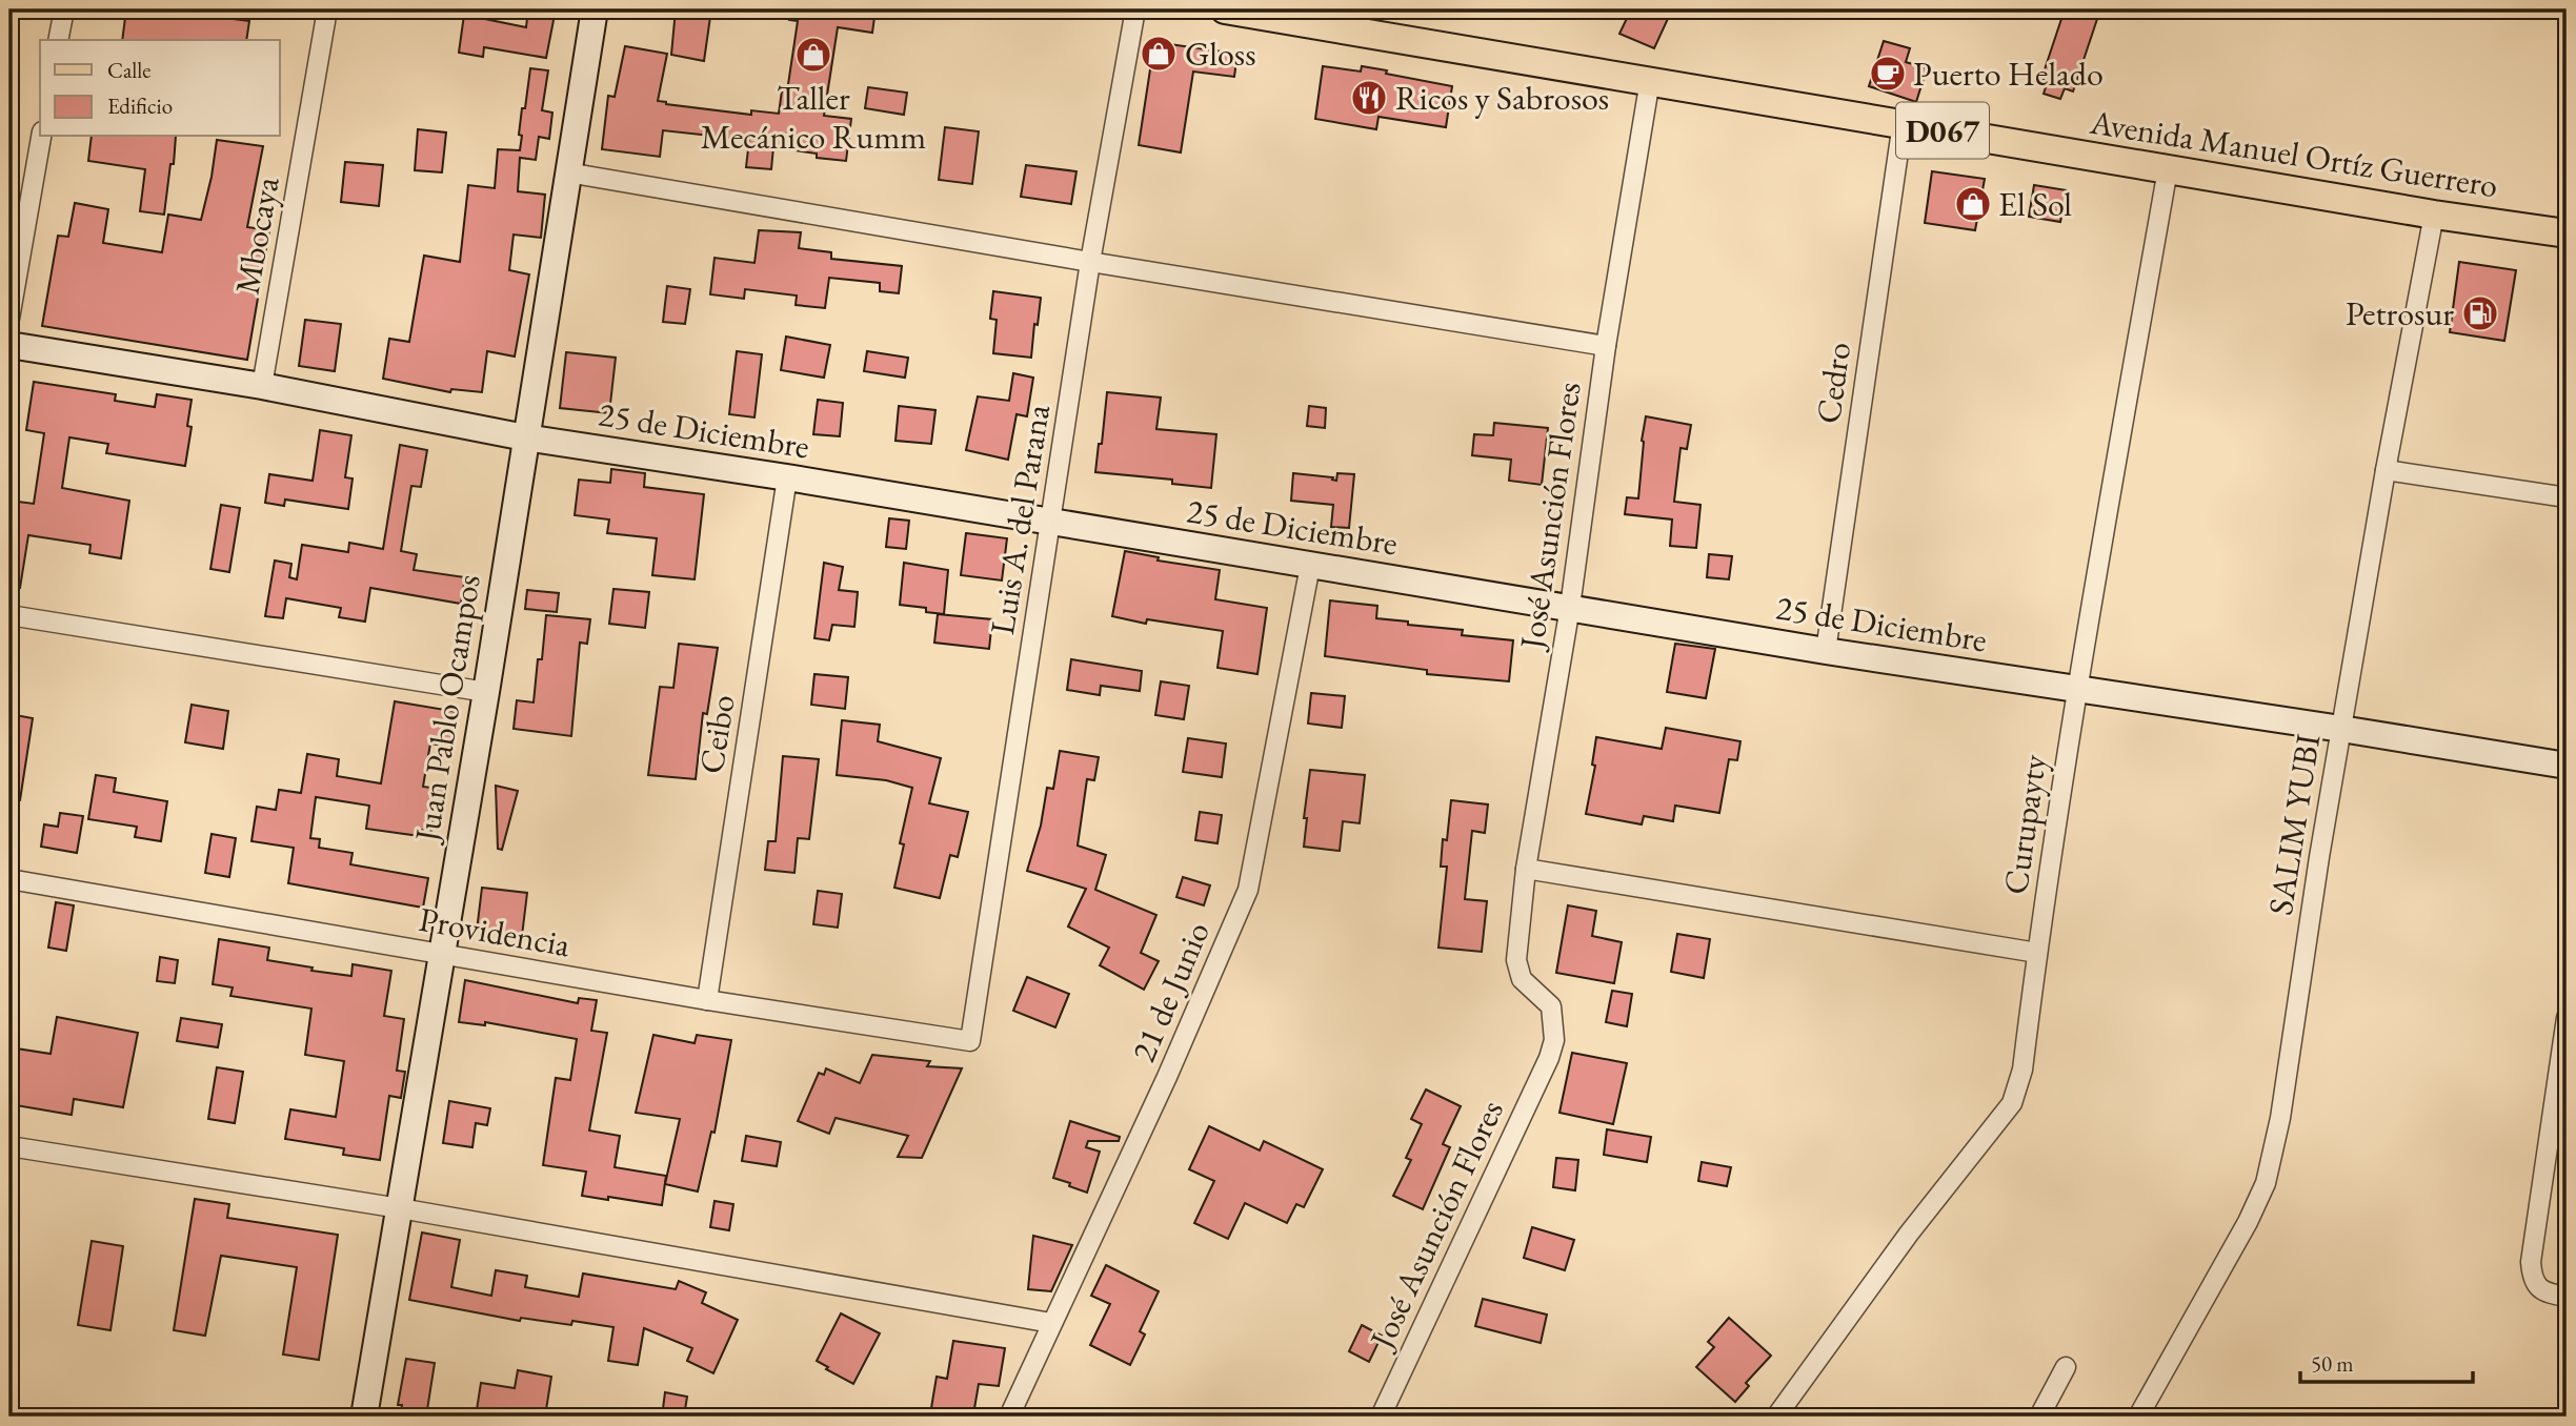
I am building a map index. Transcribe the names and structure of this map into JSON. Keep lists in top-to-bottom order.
{
  "streets": {
    "main road": ["D067", "Avenida Manuel Ortíz Guerrero"],
    "street": [
      "Mbocaya",
      "Cedro",
      "25 de Diciembre",
      "José Asunción Flores",
      "Luis A. del Parana",
      "Juan Pablo Ocampos",
      "Ceibo",
      "Curupayty",
      "SALIM YUBI",
      "Providencia",
      "21 de Junio"
    ]
  },
  "crossings": [
    ["Avenida Manuel Ortíz Guerrero", "Cedro"],
    ["Avenida Manuel Ortíz Guerrero", "José Asunción Flores"],
    ["Avenida Manuel Ortíz Guerrero", "Curupayty"],
    ["Avenida Manuel Ortíz Guerrero", "SALIM YUBI"],
    ["Mbocaya", "25 de Diciembre"],
    ["Cedro", "25 de Diciembre"],
    ["25 de Diciembre", "José Asunción Flores"],
    ["25 de Diciembre", "Luis A. del Parana"],
    ["25 de Diciembre", "Juan Pablo Ocampos"],
    ["25 de Diciembre", "Ceibo"],
    ["25 de Diciembre", "Curupayty"],
    ["25 de Diciembre", "SALIM YUBI"],
    ["25 de Diciembre", "21 de Junio"],
    ["Luis A. del Parana", "Providencia"],
    ["Juan Pablo Ocampos", "Providencia"],
    ["Ceibo", "Providencia"]
  ],
  "places": {
    "shop": ["Gloss", "Taller Mecánico Rumm", "El Sol"],
    "cafe": ["Puerto Helado"],
    "restaurant": ["Ricos y Sabrosos"],
    "fuel station": ["Petrosur"]
  },
  "legend": ["Calle", "Edificio"],
  "scale_bar": "50 m"
}
